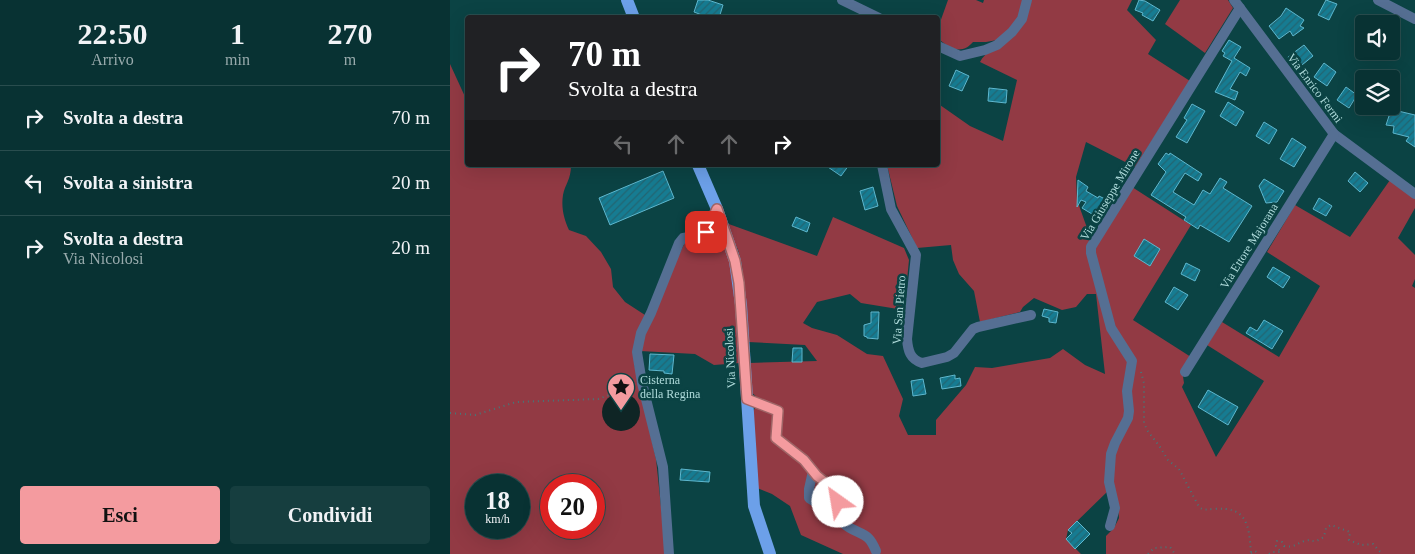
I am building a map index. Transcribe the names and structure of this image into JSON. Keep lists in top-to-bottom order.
{
  "streets": {
    "main road": ["Via Nicolosi"],
    "street": [
      "Via Enrico Fermi",
      "Via Giuseppe Mirone",
      "Via Ettore Majorana",
      "Via San Pietro"
    ]
  },
  "crossings": [
    ["Via Enrico Fermi", "Via Giuseppe Mirone"],
    ["Via Enrico Fermi", "Via Ettore Majorana"]
  ],
  "places": {
    "place": ["Cisterna della Regina"]
  },
  "page": {
    "eta": [
      "22:50",
      "Arrivo",
      "1",
      "min",
      "270",
      "m"
    ],
    "turn": ["70 m", "Svolta a destra"],
    "list": [
      {
        "name": "Svolta a destra",
        "value": "70 m"
      },
      {
        "name": "Svolta a sinistra",
        "value": "20 m"
      },
      {
        "name": "Svolta a destra",
        "note": "Via Nicolosi",
        "value": "20 m"
      }
    ],
    "speed": "18 km/h",
    "limit": "20",
    "buttons": ["Esci", "Condividi"]
  }
}
